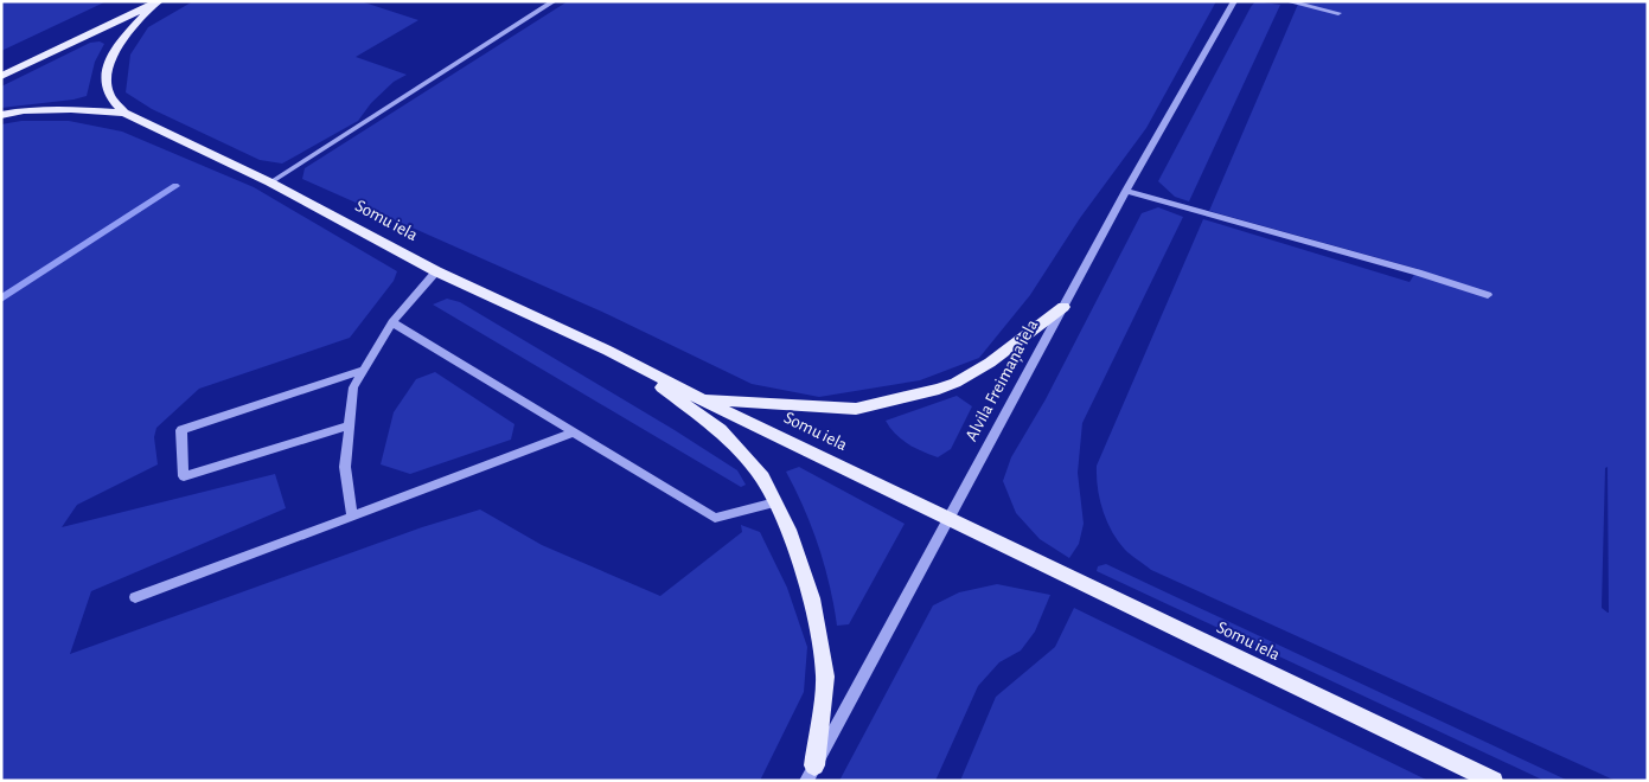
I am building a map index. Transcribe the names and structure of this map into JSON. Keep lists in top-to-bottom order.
{
  "streets": {
    "main road": ["Somu iela"],
    "street": ["Alvila Freimaņa iela"]
  },
  "crossings": [
    ["Somu iela", "Alvila Freimaņa iela"]
  ]
}
